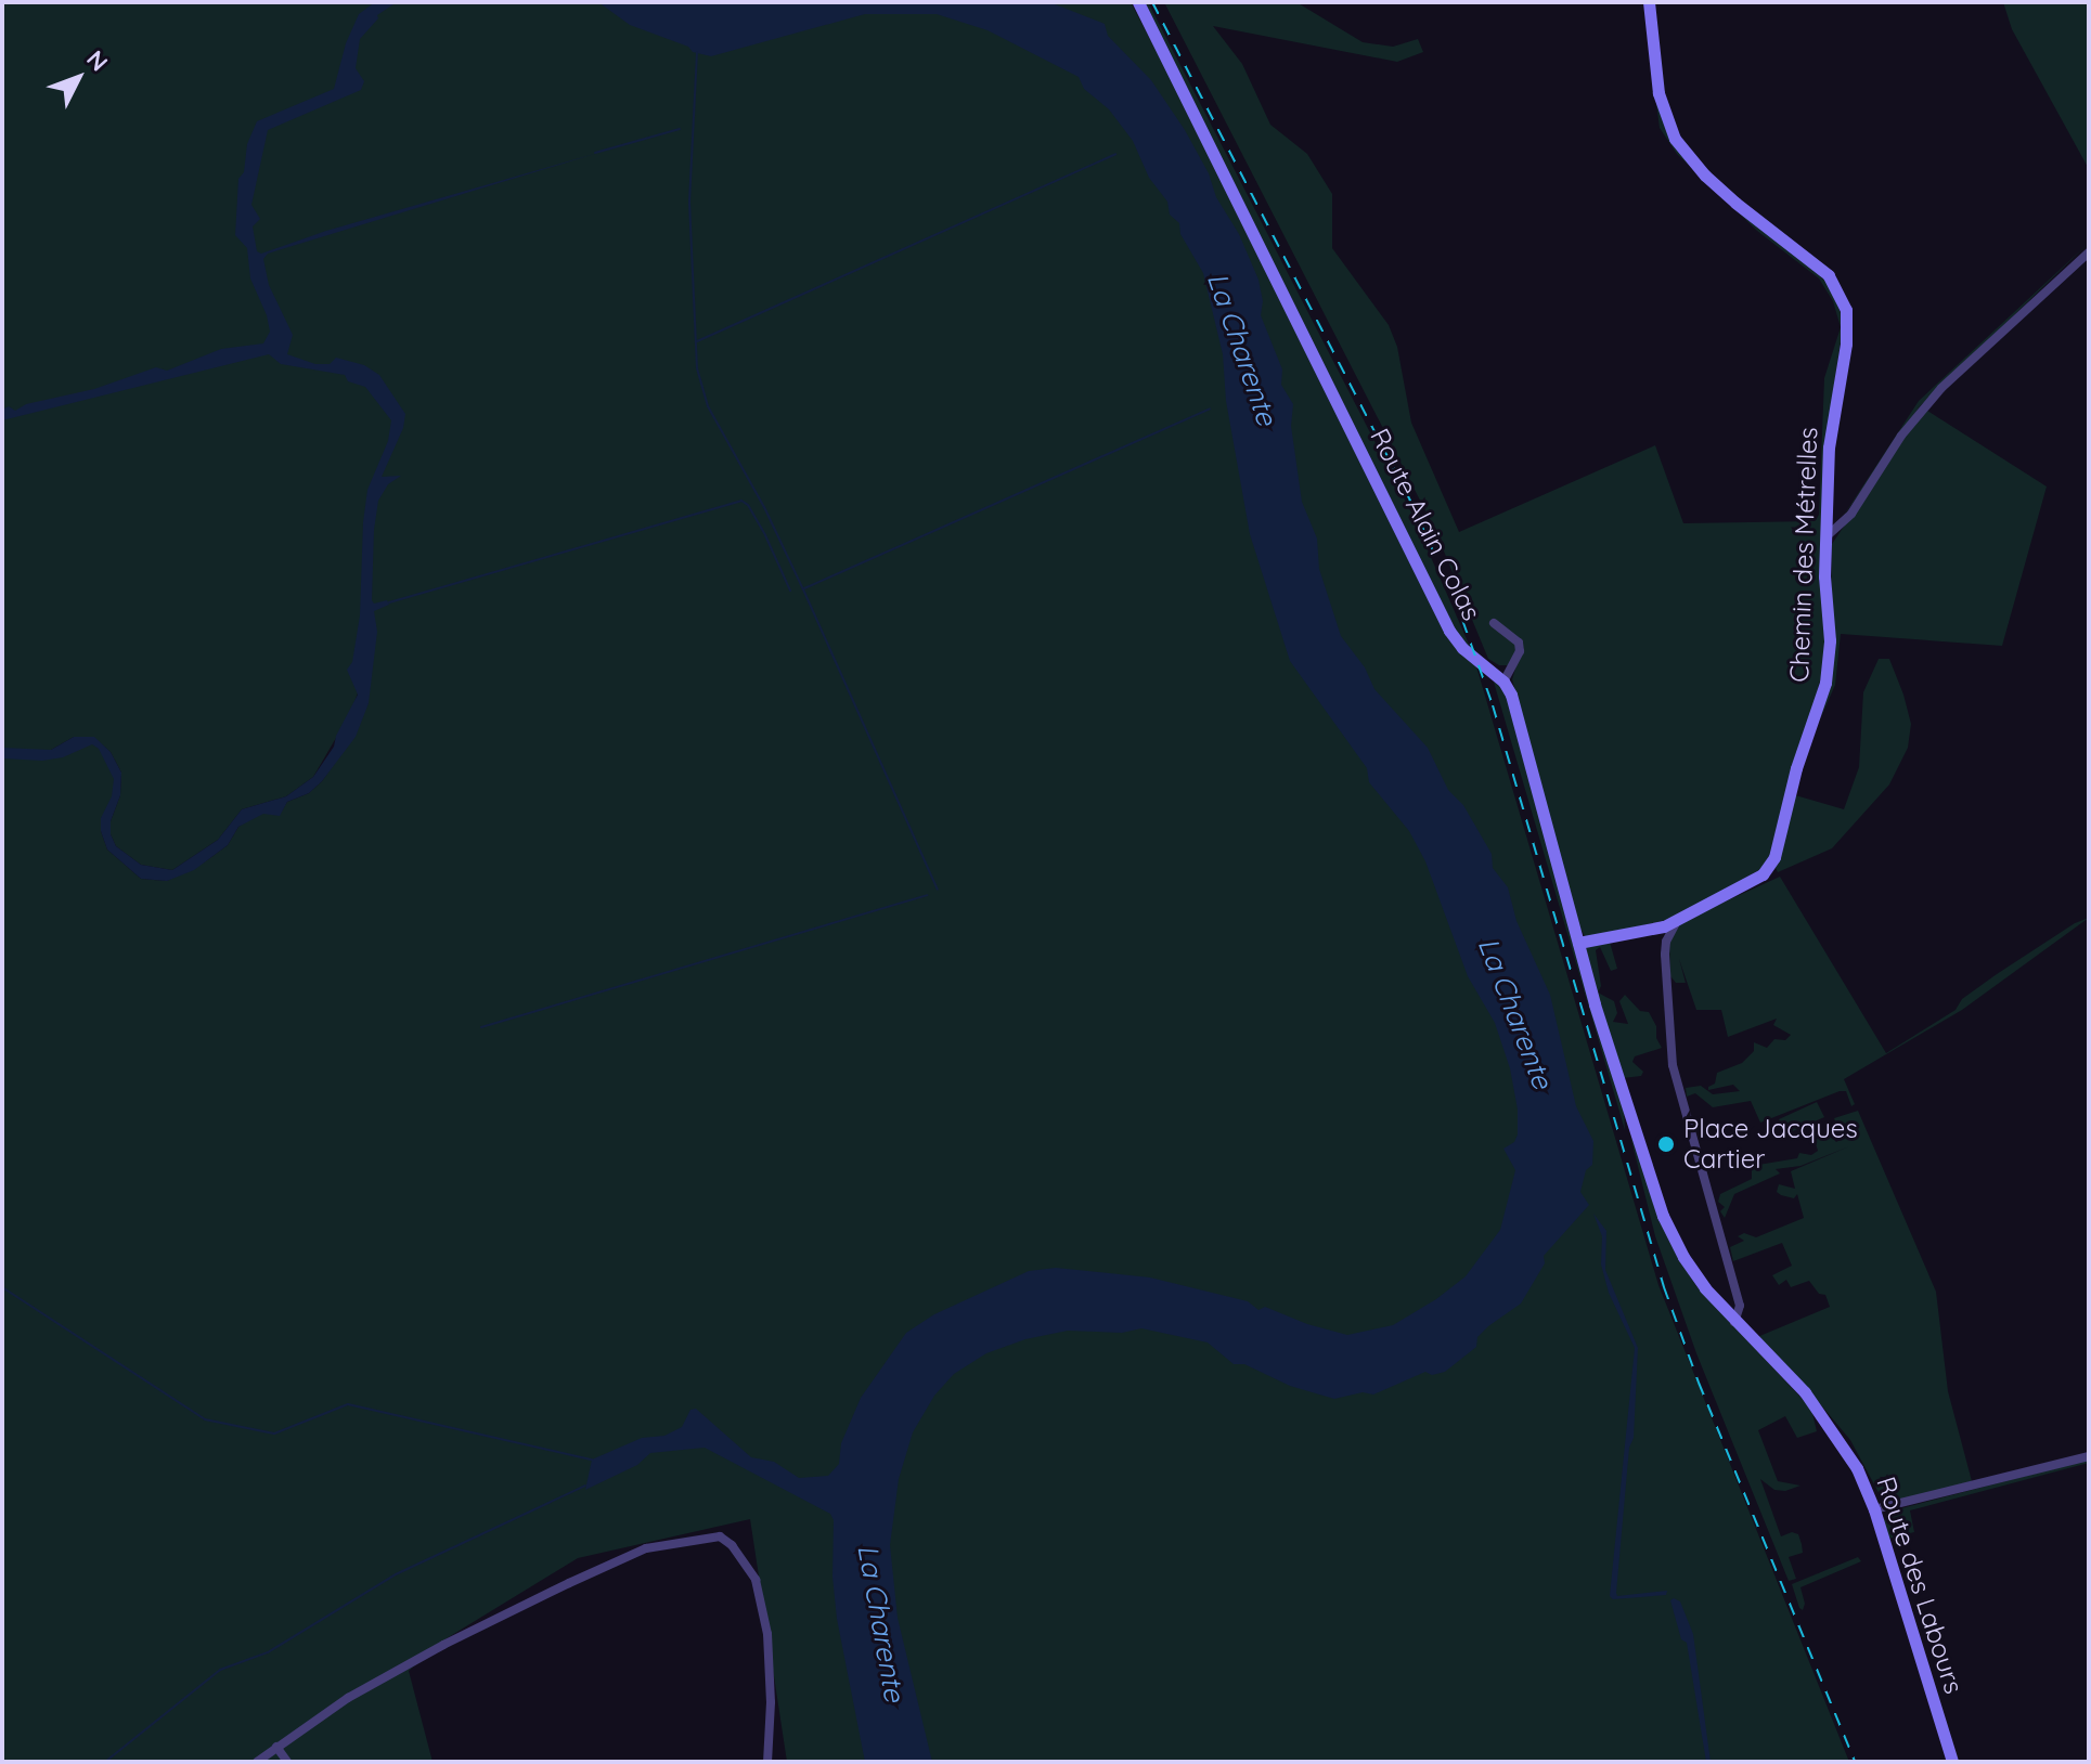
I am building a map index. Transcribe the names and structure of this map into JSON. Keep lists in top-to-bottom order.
{
  "streets": {
    "street": ["Route Alain Colas", "Chemin des Métrelles", "Route des Labours"]
  },
  "crossings": [
    ["Route Alain Colas", "Chemin des Métrelles"],
    ["Route Alain Colas", "Route des Labours"]
  ],
  "water": ["La Charente"],
  "places": ["Place Jacques Cartier"],
  "north": "top right"
}
